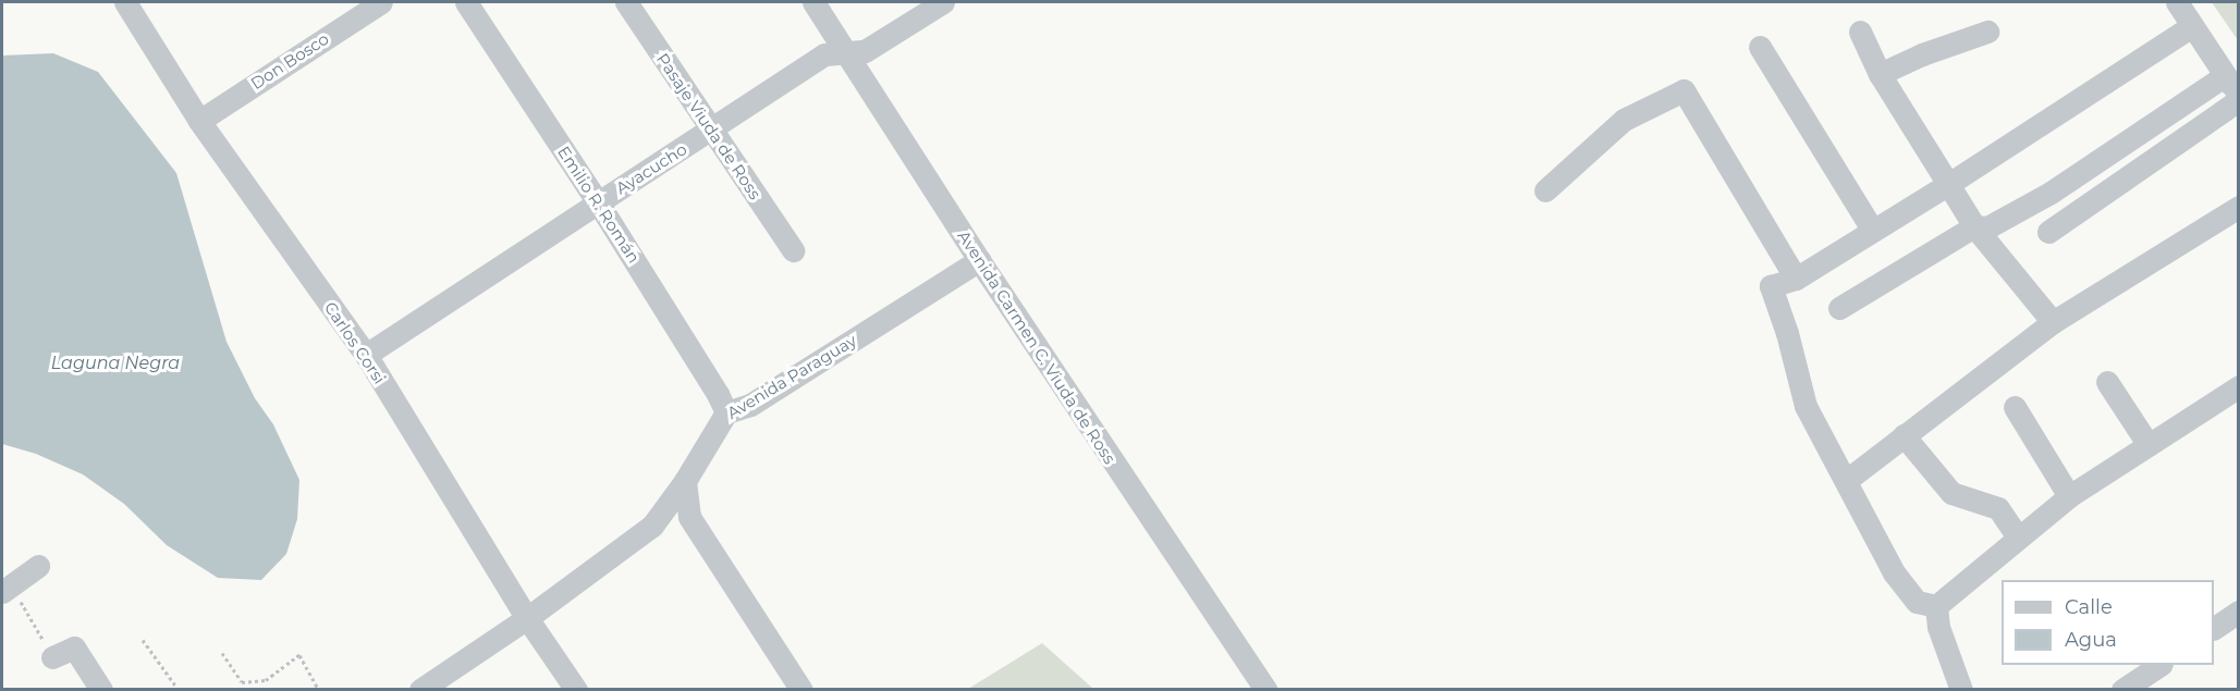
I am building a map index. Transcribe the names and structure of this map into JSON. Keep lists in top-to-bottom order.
{
  "streets": {
    "street": [
      "Don Bosco",
      "Pasaje Viuda de Ross",
      "Ayacucho",
      "Emilio R. Román",
      "Carlos Corsi",
      "Avenida Carmen C. Viuda de Ross",
      "Avenida Paraguay"
    ]
  },
  "crossings": [
    ["Don Bosco", "Carlos Corsi"],
    ["Pasaje Viuda de Ross", "Ayacucho"],
    ["Ayacucho", "Emilio R. Román"],
    ["Ayacucho", "Carlos Corsi"],
    ["Ayacucho", "Avenida Carmen C. Viuda de Ross"],
    ["Emilio R. Román", "Avenida Paraguay"],
    ["Carlos Corsi", "Avenida Paraguay"],
    ["Avenida Carmen C. Viuda de Ross", "Avenida Paraguay"]
  ],
  "water": ["Laguna Negra"],
  "legend": ["Calle", "Agua"]
}
